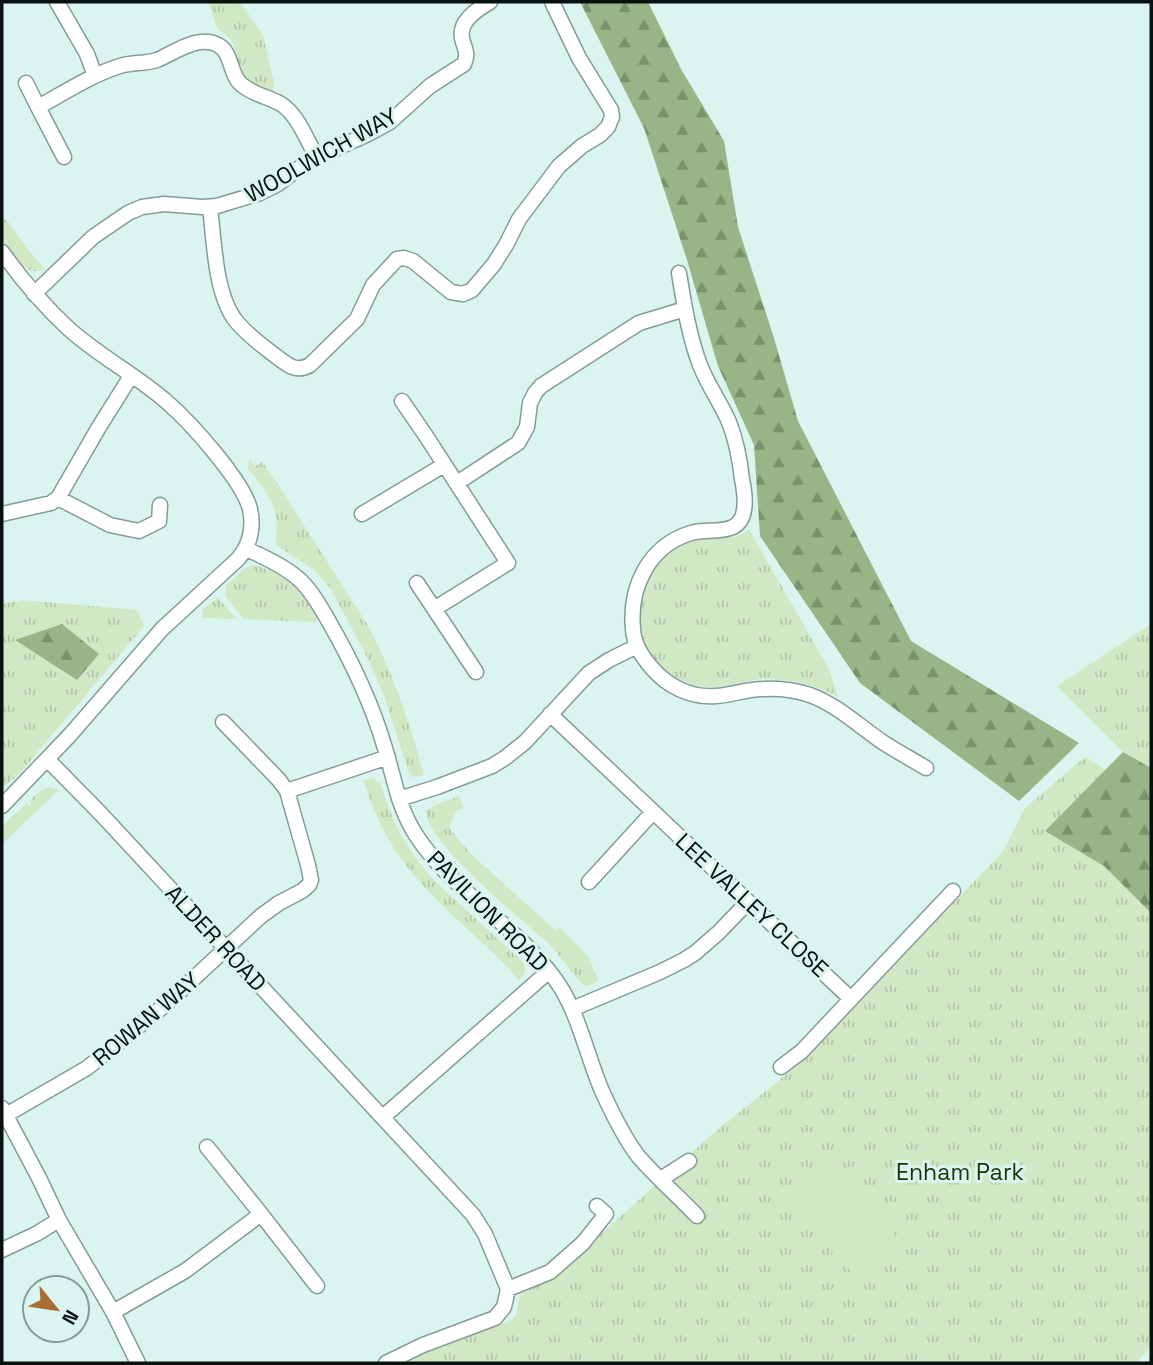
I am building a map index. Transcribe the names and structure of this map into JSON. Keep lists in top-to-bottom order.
{
  "streets": {
    "street": [
      "WOOLWICH WAY",
      "LEE VALLEY CLOSE",
      "PAVILION ROAD",
      "ALDER ROAD",
      "ROWAN WAY"
    ]
  },
  "crossings": [
    ["ALDER ROAD", "ROWAN WAY"]
  ],
  "parks": ["Enham Park"],
  "north": "bottom right"
}
